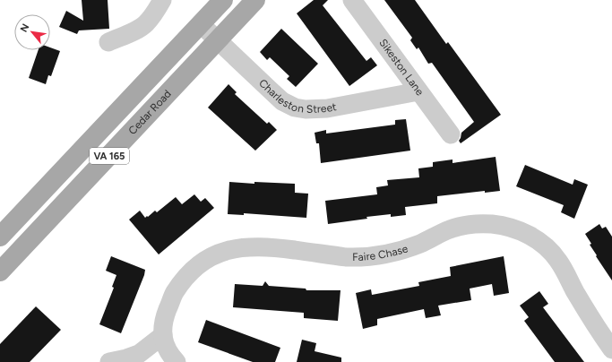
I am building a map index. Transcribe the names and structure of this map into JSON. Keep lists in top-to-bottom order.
{
  "streets": {
    "main road": ["Cedar Road", "VA 165"],
    "street": ["Sikeston Lane", "Charleston Street", "Faire Chase"]
  },
  "crossings": [
    ["Sikeston Lane", "Charleston Street"],
    ["Charleston Street", "Cedar Road"],
    ["Charleston Street", "VA 165"]
  ],
  "north": "top left"
}
